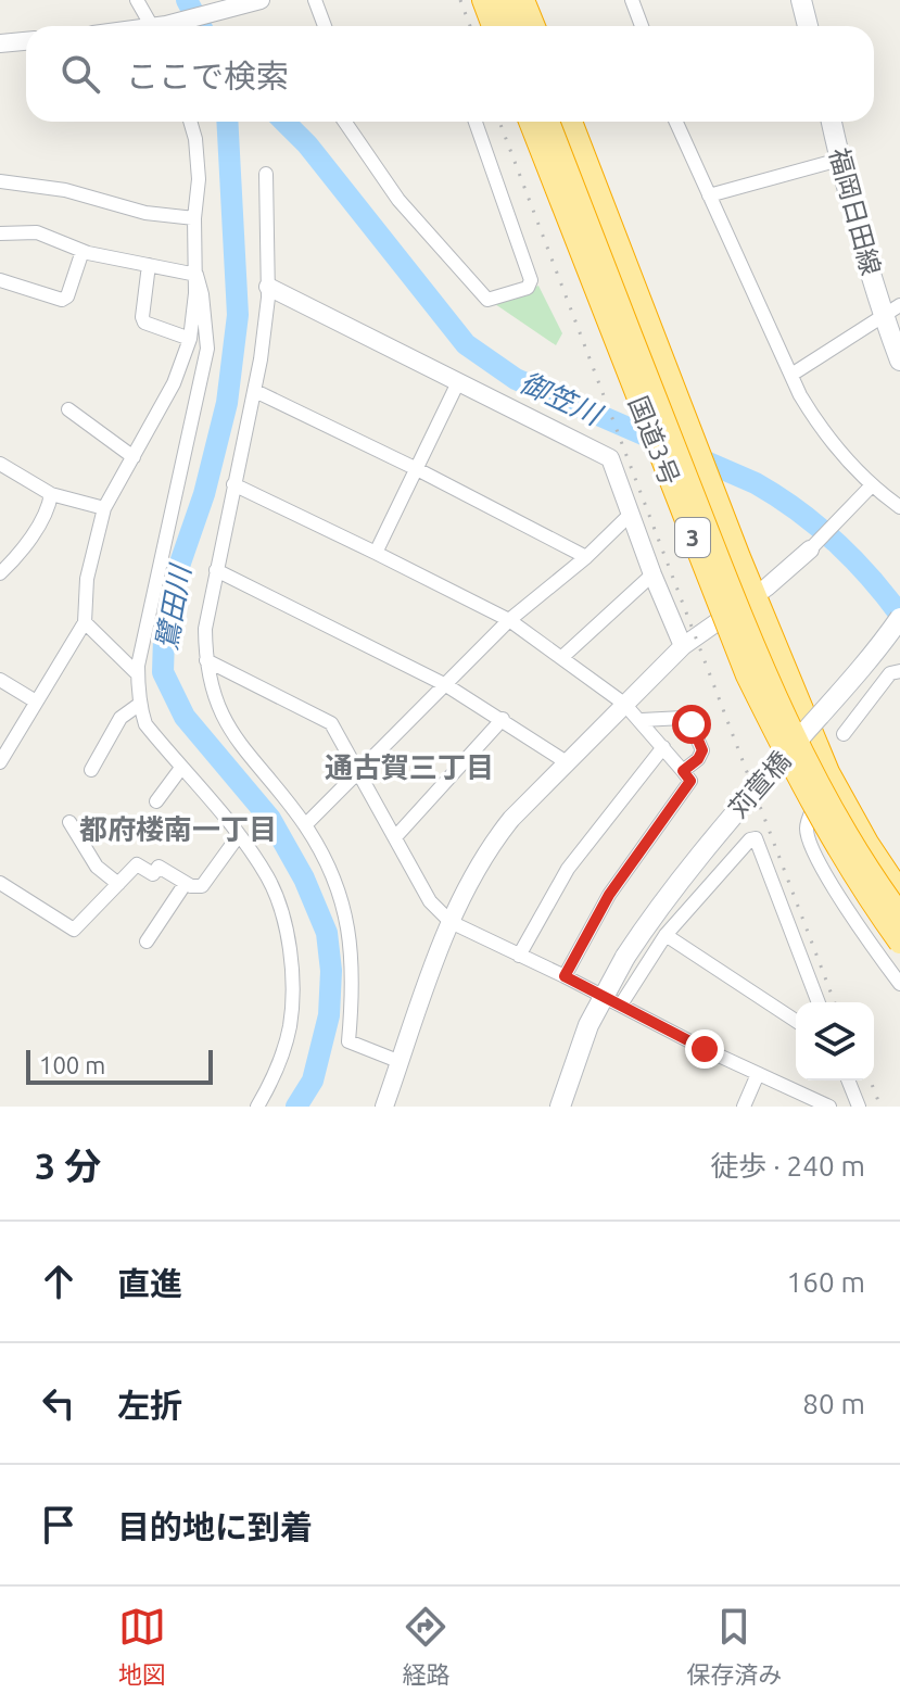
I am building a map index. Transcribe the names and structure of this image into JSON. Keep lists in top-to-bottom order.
{
  "streets": {
    "highway": ["国道3号", "3"],
    "main road": ["福岡日田線", "苅萱橋"]
  },
  "districts": ["通古賀三丁目", "都府楼南一丁目"],
  "water": ["御笠川", "鷺田川"],
  "scale_bar": "100 m",
  "page": {
    "search": "ここで検索",
    "scale": "100 m",
    "heading": ["3 分", "徒歩 · 240 m"],
    "list": [
      ["直進", "160 m"],
      ["左折", "80 m"],
      "目的地に到着"
    ],
    "nav": ["地図", "経路", "保存済み"]
  }
}
